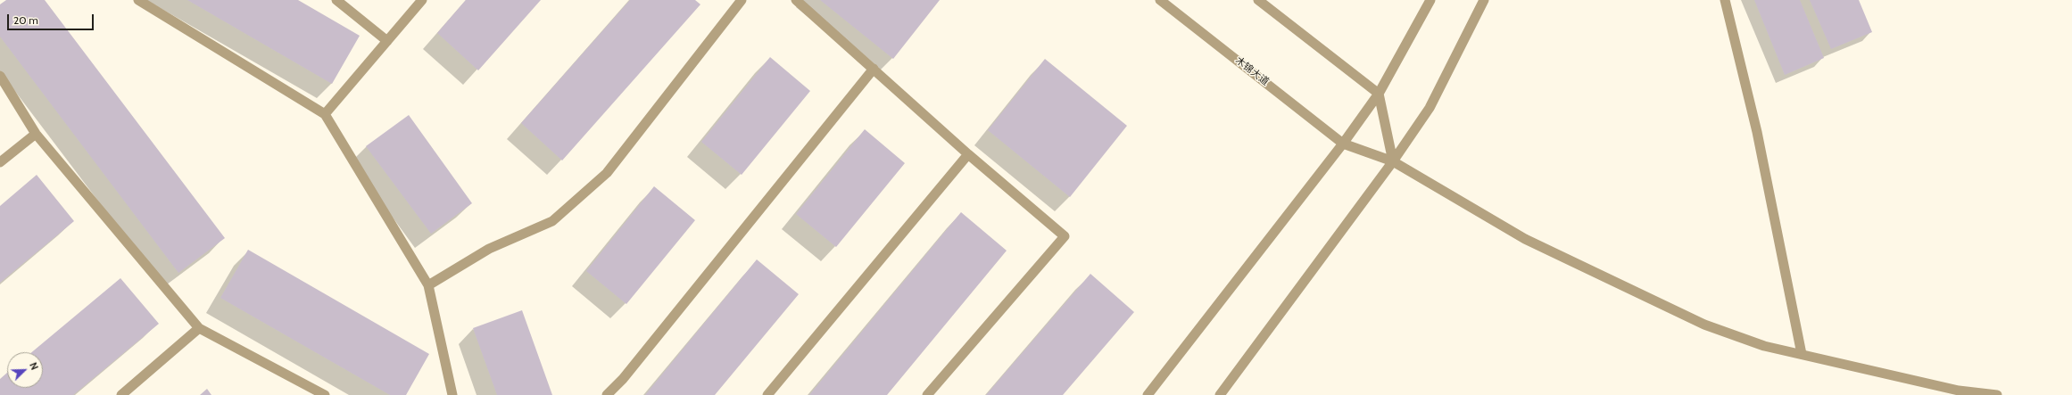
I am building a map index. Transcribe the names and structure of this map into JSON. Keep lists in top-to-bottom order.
{
  "streets": {
    "street": ["木锦大道"]
  },
  "scale_bar": "20 m",
  "north": "top right"
}
